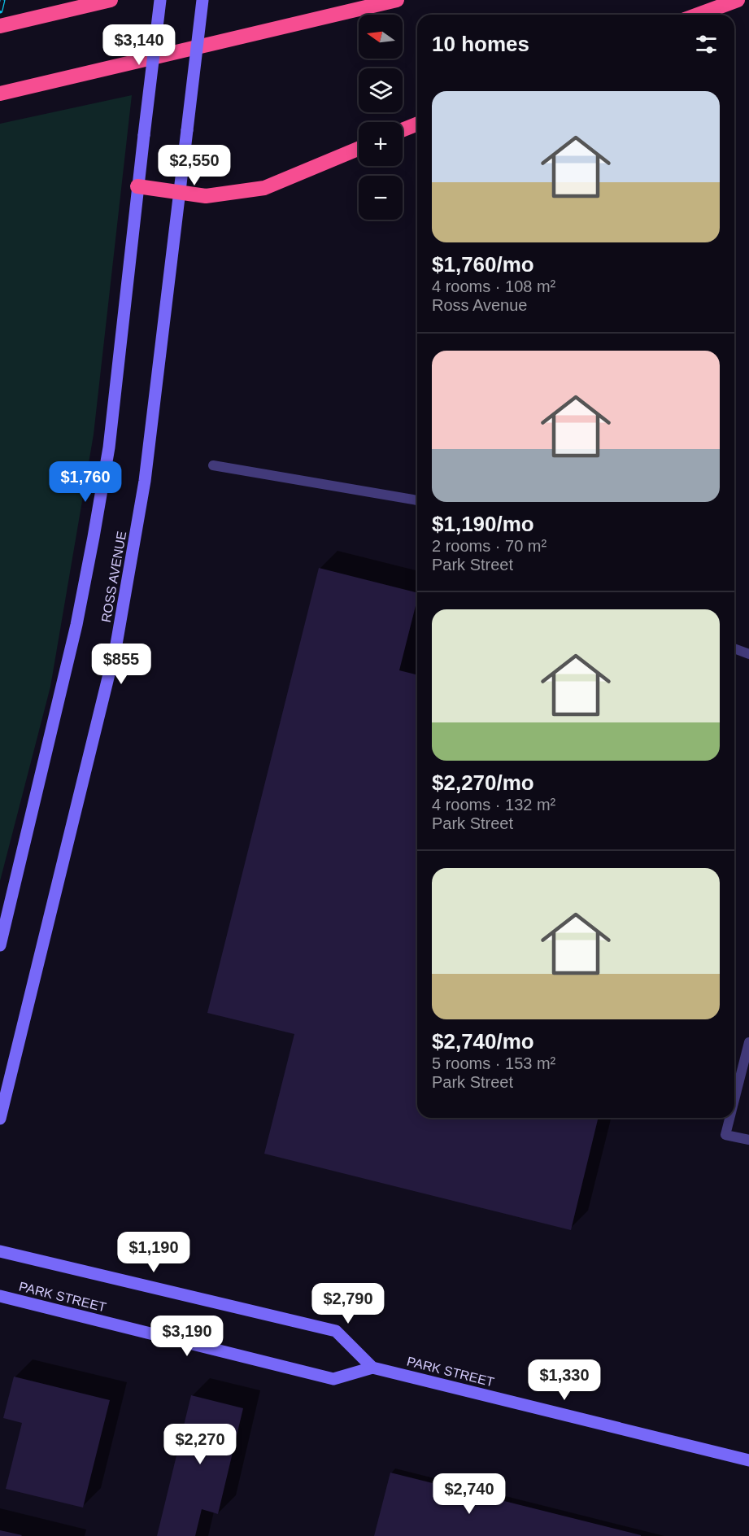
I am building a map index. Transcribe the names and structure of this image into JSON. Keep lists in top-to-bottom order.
{
  "streets": {
    "main road": ["ROSS AVENUE", "PARK STREET"]
  },
  "north": "left",
  "page": {
    "map_buttons": ["+", "−"],
    "heading": "10 homes",
    "price": [
      "$3,140",
      "$2,550",
      "$1,760",
      "$855",
      "$1,190",
      "$2,790",
      "$3,190",
      "$1,330",
      "$2,270",
      "$2,740"
    ],
    "list": [
      {
        "name": "$1,760/mo",
        "note": "4 rooms · 108 m² · Ross Avenue"
      },
      {
        "name": "$1,190/mo",
        "note": "2 rooms · 70 m² · Park Street"
      },
      {
        "name": "$2,270/mo",
        "note": "4 rooms · 132 m² · Park Street"
      },
      {
        "name": "$2,740/mo",
        "note": "5 rooms · 153 m² · Park Street"
      }
    ]
  }
}
